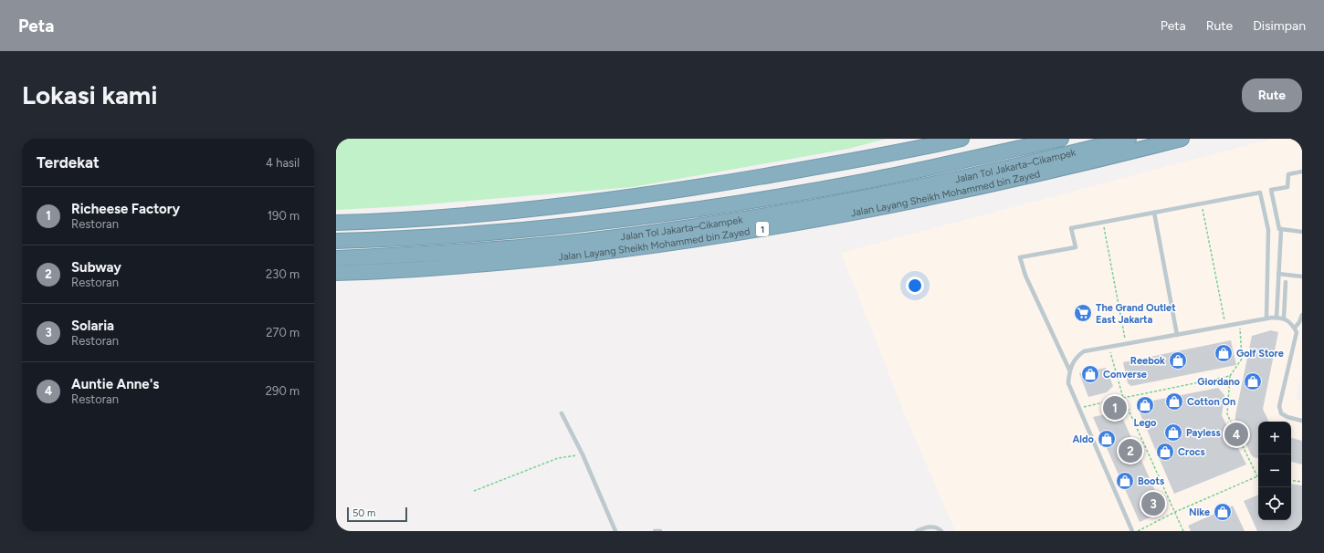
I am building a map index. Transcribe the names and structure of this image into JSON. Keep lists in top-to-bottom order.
{
  "streets": {
    "highway": ["Jalan Tol Jakarta–Cikampek", "Jalan Layang Sheikh Mohammed bin Zayed", "1"]
  },
  "places": {
    "supermarket": ["The Grand Outlet East Jakarta"],
    "shop": [
      "Golf Store",
      "Reebok",
      "Converse",
      "Giordano",
      "Cotton On",
      "Lego",
      "Payless",
      "Aldo",
      "Crocs",
      "Boots",
      "Nike"
    ]
  },
  "scale_bar": "50 m",
  "page": {
    "header": "Peta",
    "nav": ["Peta", "Rute", "Disimpan"],
    "buttons": "Rute",
    "title": "Lokasi kami",
    "heading": ["Terdekat", "4 hasil"],
    "list": [
      {
        "mark": "1",
        "name": "Richeese Factory",
        "note": "Restoran",
        "value": "190 m"
      },
      {
        "mark": "2",
        "name": "Subway",
        "note": "Restoran",
        "value": "230 m"
      },
      {
        "mark": "3",
        "name": "Solaria",
        "note": "Restoran",
        "value": "270 m"
      },
      {
        "mark": "4",
        "name": "Auntie Anne's",
        "note": "Restoran",
        "value": "290 m"
      }
    ],
    "pins": [
      "1",
      "4",
      "2",
      "3"
    ],
    "map_buttons": ["+", "−"],
    "scale": "50 m"
  }
}
